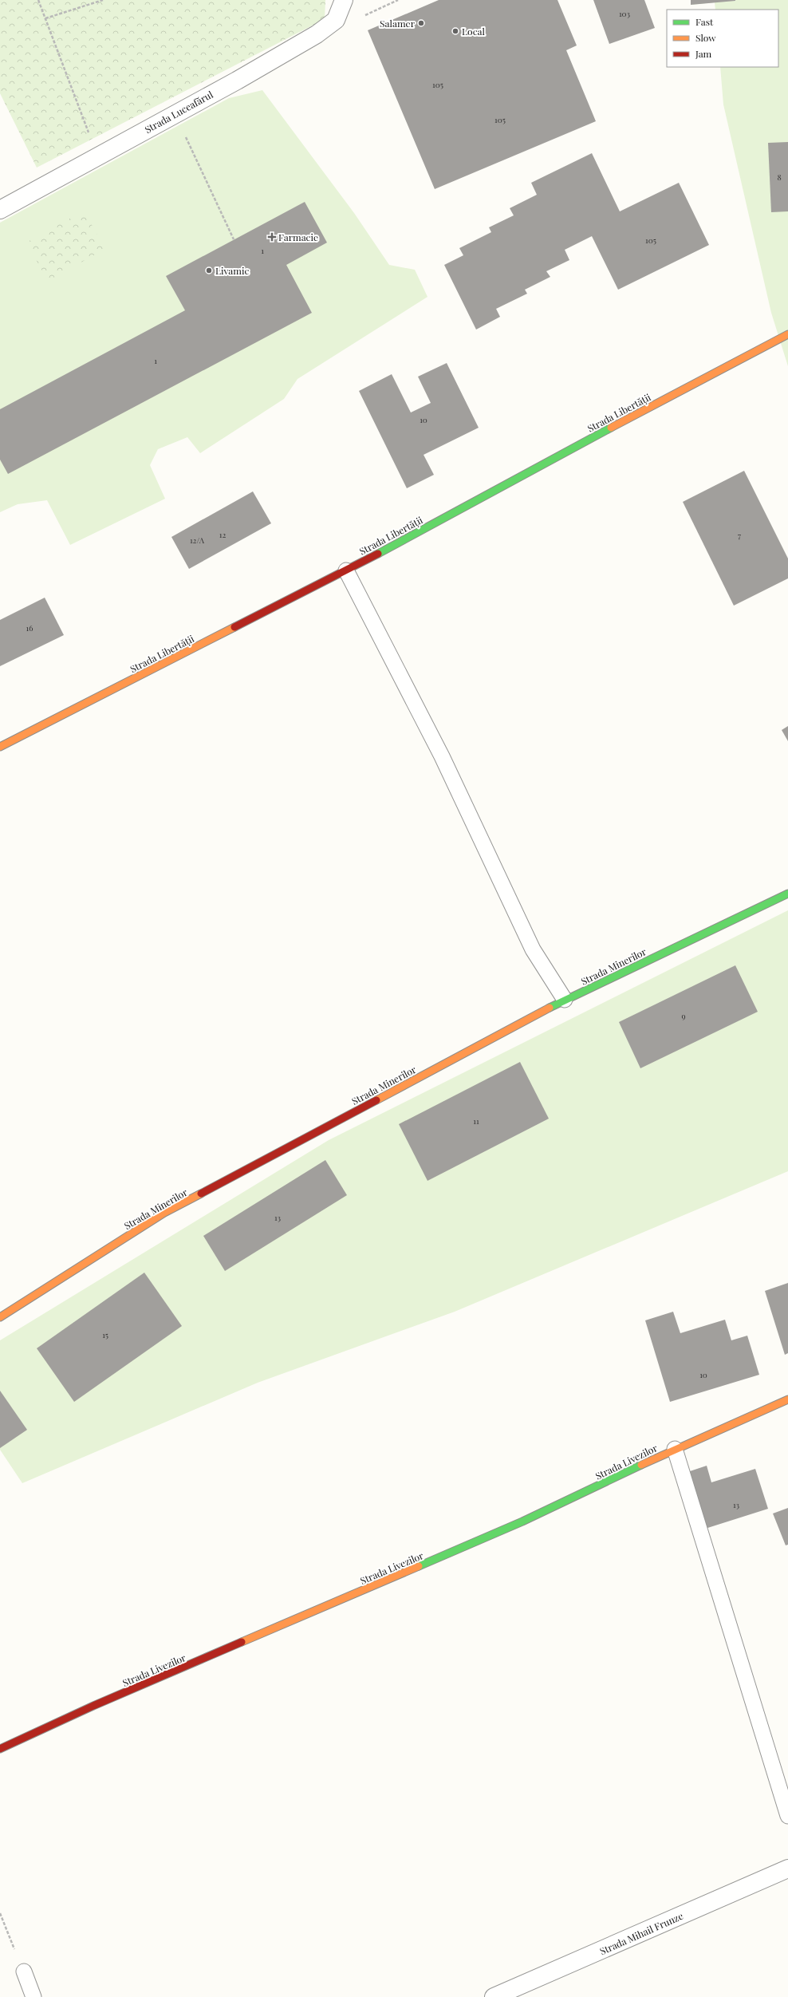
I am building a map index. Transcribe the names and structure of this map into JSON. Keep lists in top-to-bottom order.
{
  "streets": {
    "street": [
      "Strada Luceafărul",
      "Strada Libertății",
      "Strada Minerilor",
      "Strada Livezilor",
      "Strada Mihail Frunze"
    ]
  },
  "places": {
    "other": ["Salamer", "Local", "Livamic"],
    "health": ["Farmacie"]
  },
  "house_numbers": [
    "103",
    "105",
    "105",
    "8",
    "105",
    "1",
    "1",
    "10",
    "12",
    "7",
    "12/A",
    "16",
    "9",
    "11",
    "13",
    "15",
    "10",
    "13"
  ],
  "legend": ["Fast", "Slow", "Jam"]
}
